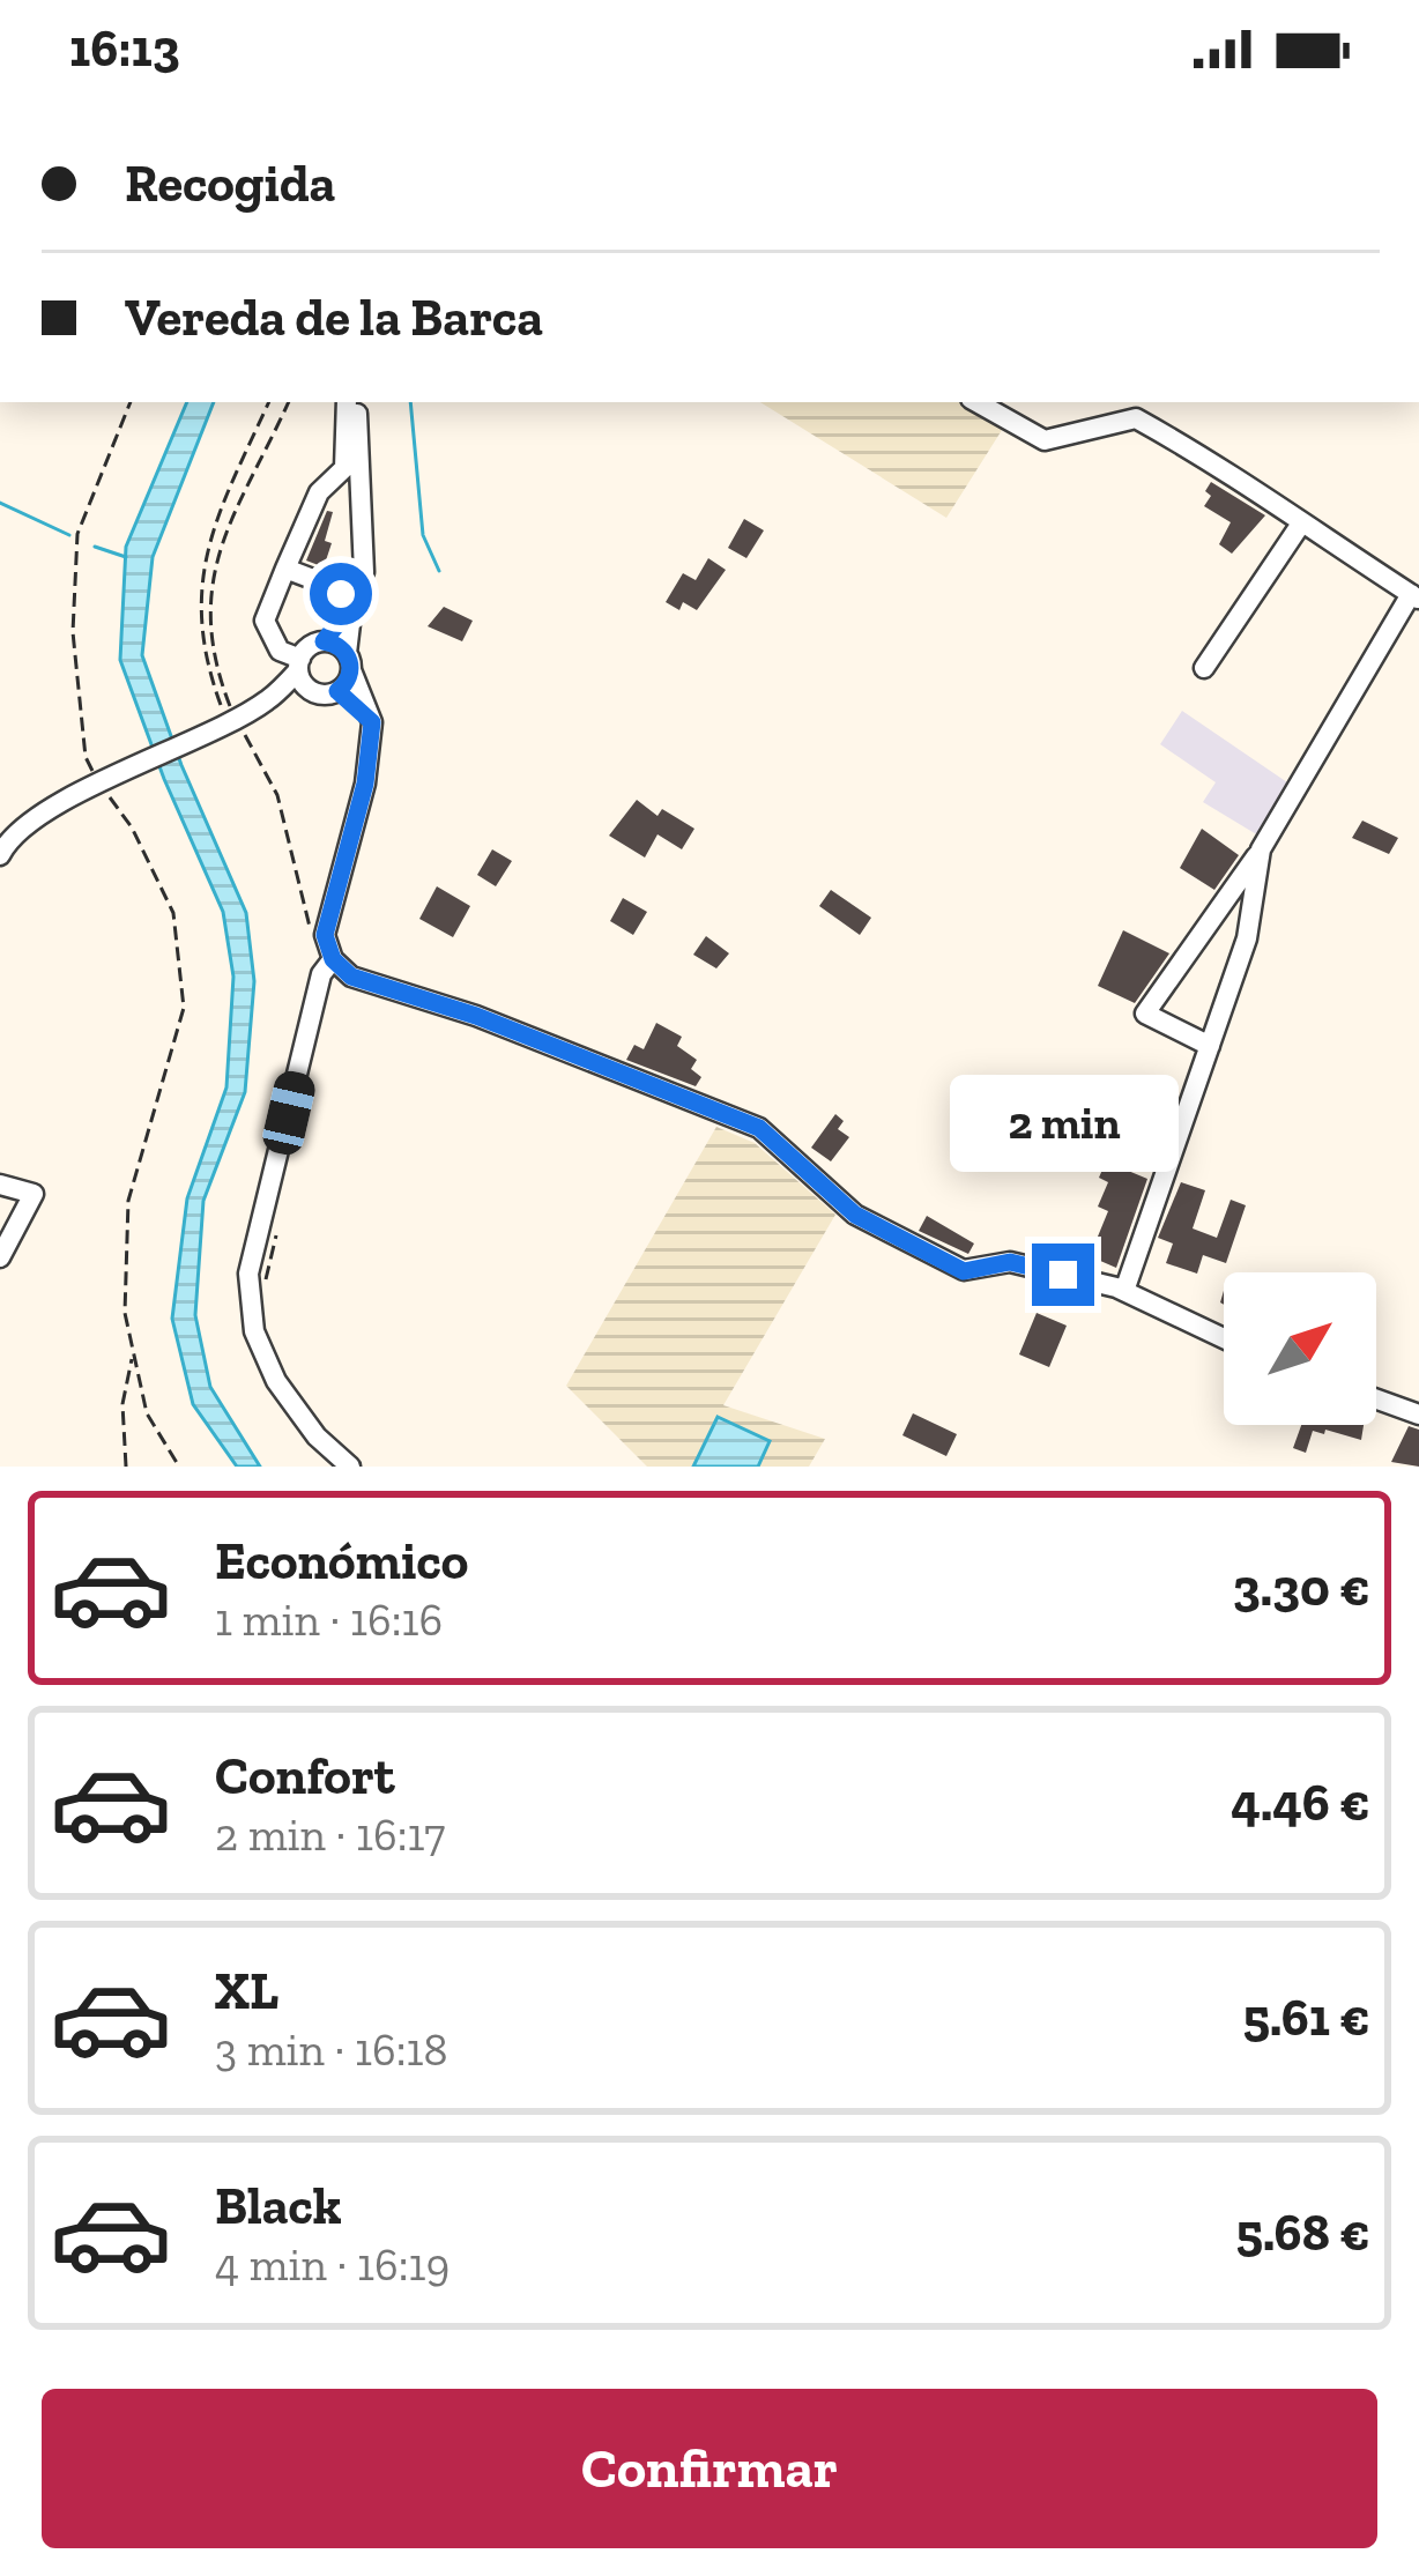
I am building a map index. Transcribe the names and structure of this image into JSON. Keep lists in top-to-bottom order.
{
  "north": "top right",
  "page": {
    "status": "16:13",
    "banner": ["Recogida", "Vereda de la Barca"],
    "bubble": "2 min",
    "list": [
      {
        "name": "Económico",
        "note": "1 min · 16:16",
        "value": "3.30 €"
      },
      {
        "name": "Confort",
        "note": "2 min · 16:17",
        "value": "4.46 €"
      },
      {
        "name": "XL",
        "note": "3 min · 16:18",
        "value": "5.61 €"
      },
      {
        "name": "Black",
        "note": "4 min · 16:19",
        "value": "5.68 €"
      }
    ],
    "buttons": "Confirmar"
  }
}
